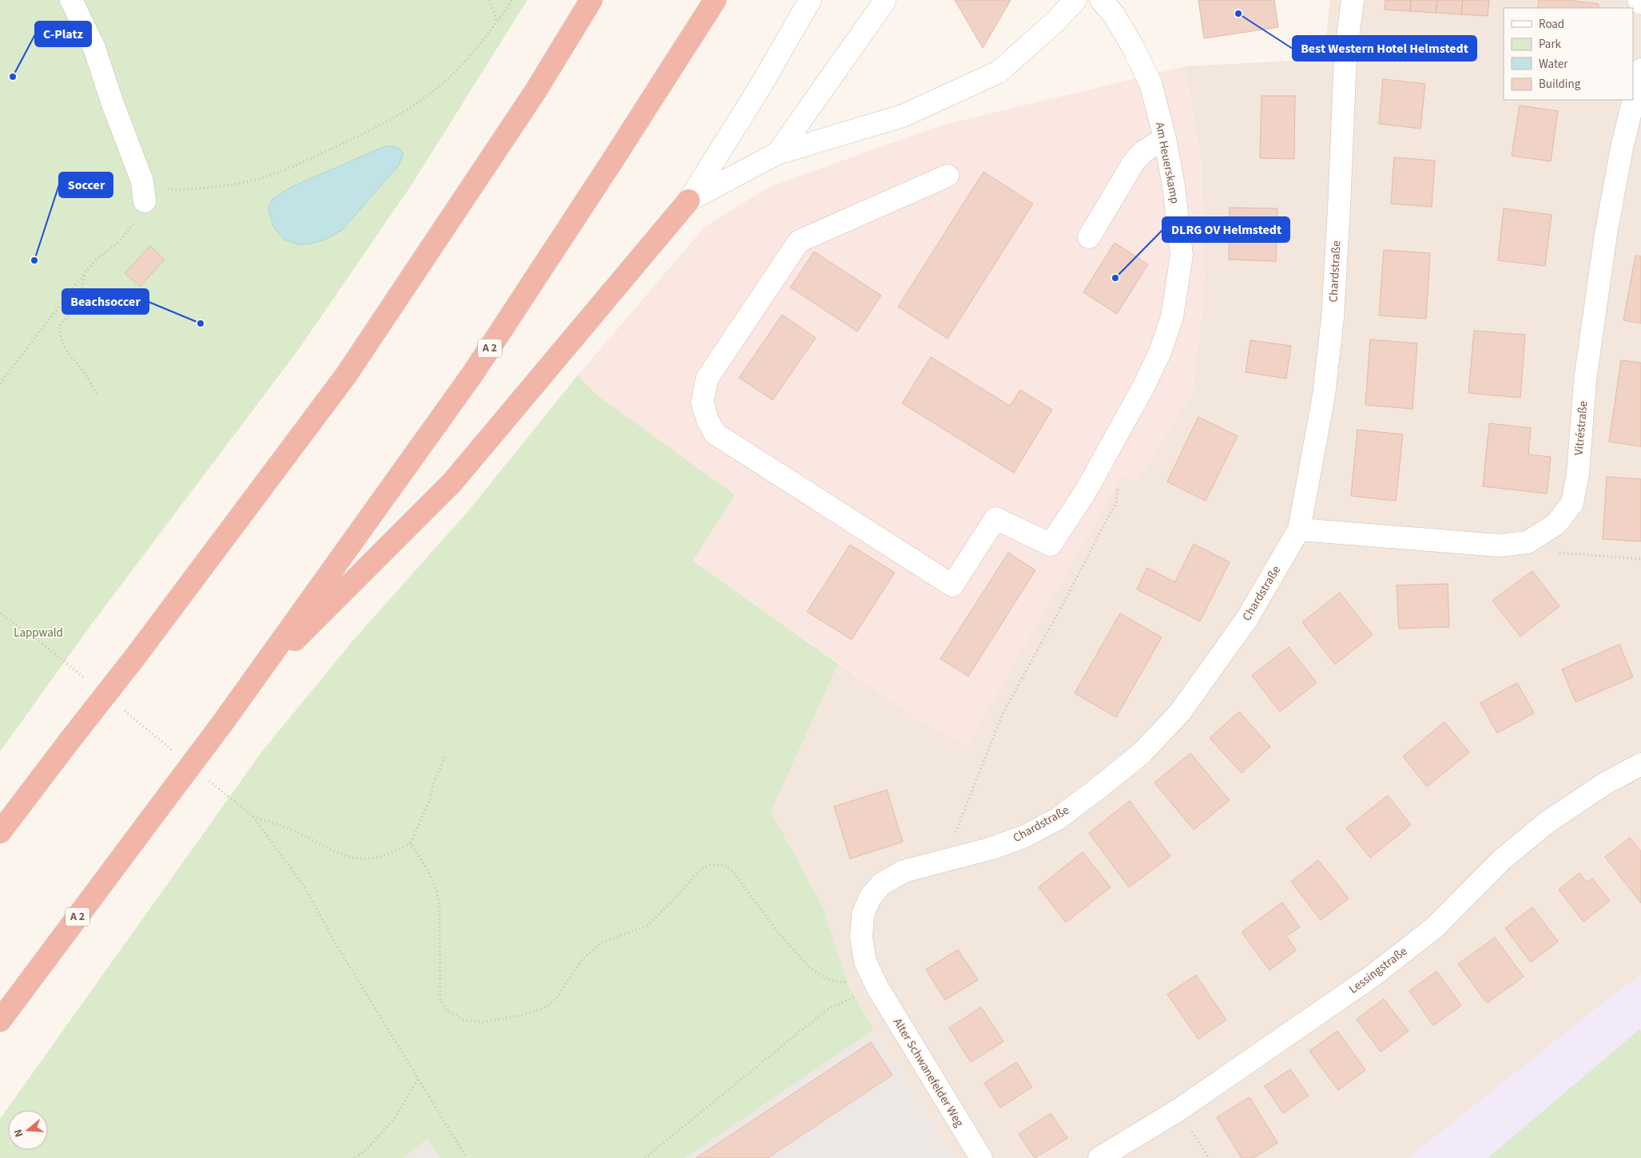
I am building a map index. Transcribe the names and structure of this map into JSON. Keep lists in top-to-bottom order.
{
  "streets": {
    "highway": ["A 2"],
    "street": [
      "Am Heuerskamp",
      "Chardstraße",
      "Vitréstraße",
      "Lessingstraße",
      "Alter Schwanefelder Weg"
    ]
  },
  "crossings": [
    ["Chardstraße", "Vitréstraße"],
    ["Chardstraße", "Alter Schwanefelder Weg"]
  ],
  "parks": ["Lappwald"],
  "places": [
    "Best Western Hotel Helmstedt",
    "C-Platz",
    "Soccer",
    "DLRG OV Helmstedt",
    "Beachsoccer"
  ],
  "legend": [
    "Road",
    "Park",
    "Water",
    "Building"
  ],
  "north": "left"
}
